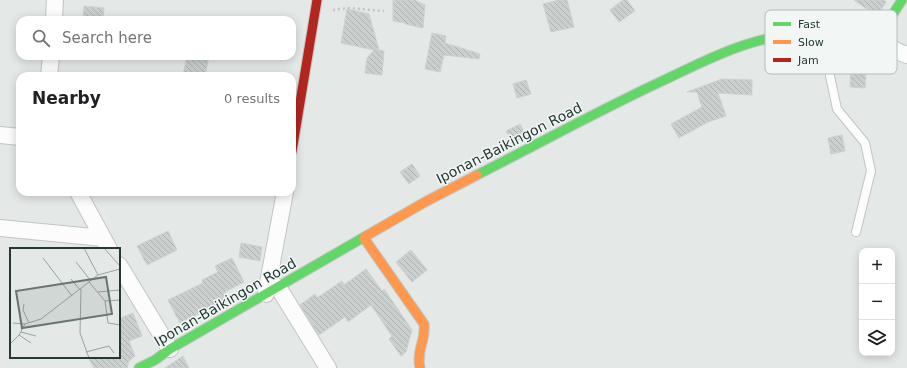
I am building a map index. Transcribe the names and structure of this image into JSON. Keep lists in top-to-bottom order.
{
  "streets": {
    "street": ["Iponan-Baikingon Road"]
  },
  "legend": ["Fast", "Slow", "Jam"],
  "page": {
    "search": "Search here",
    "heading": ["Nearby", "0 results"],
    "map_buttons": ["+", "−"]
  }
}
